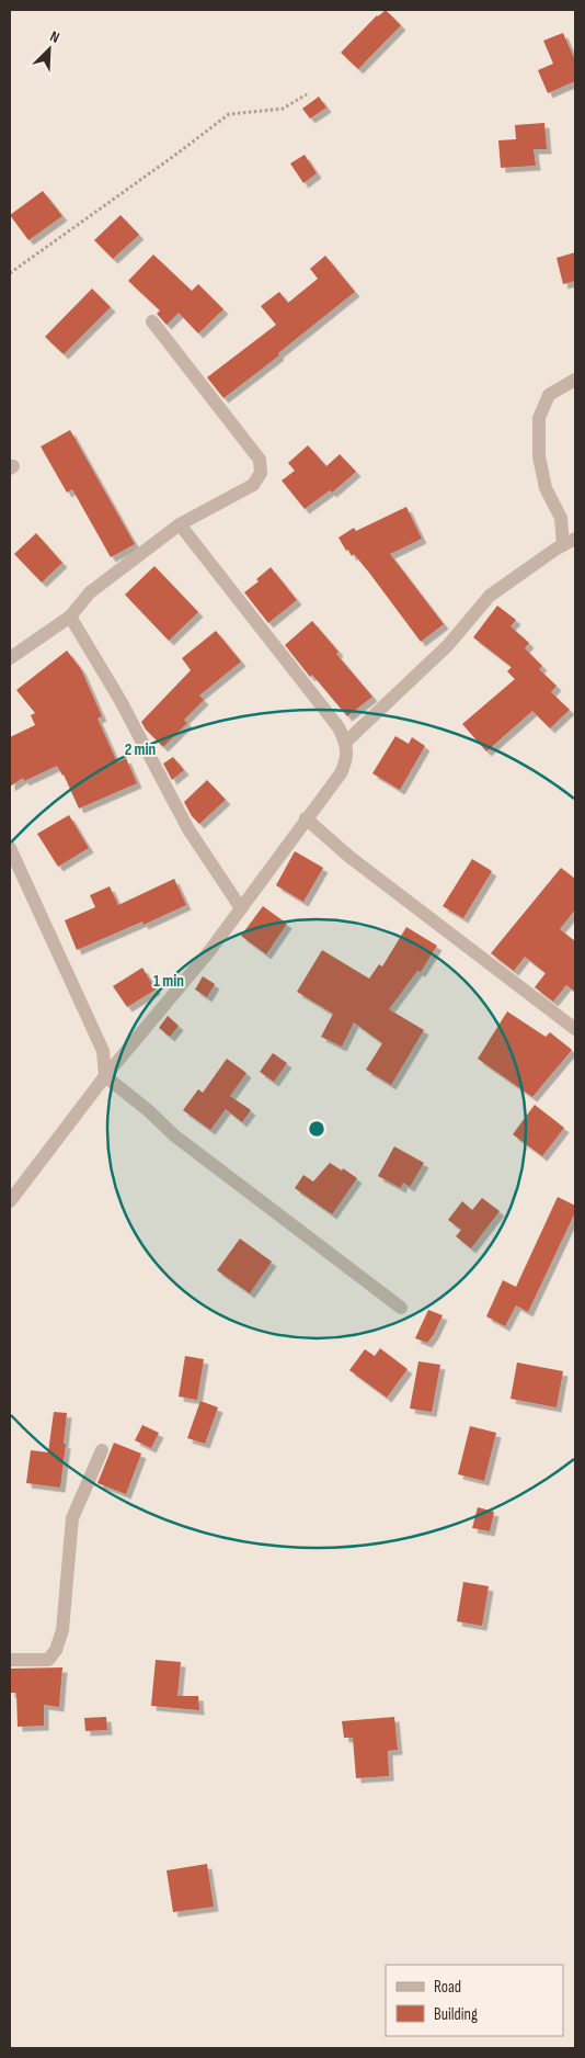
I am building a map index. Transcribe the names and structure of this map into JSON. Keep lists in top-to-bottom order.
{
  "legend": ["Road", "Building"],
  "north": "top right",
  "rings": ["2 min", "1 min"]
}
